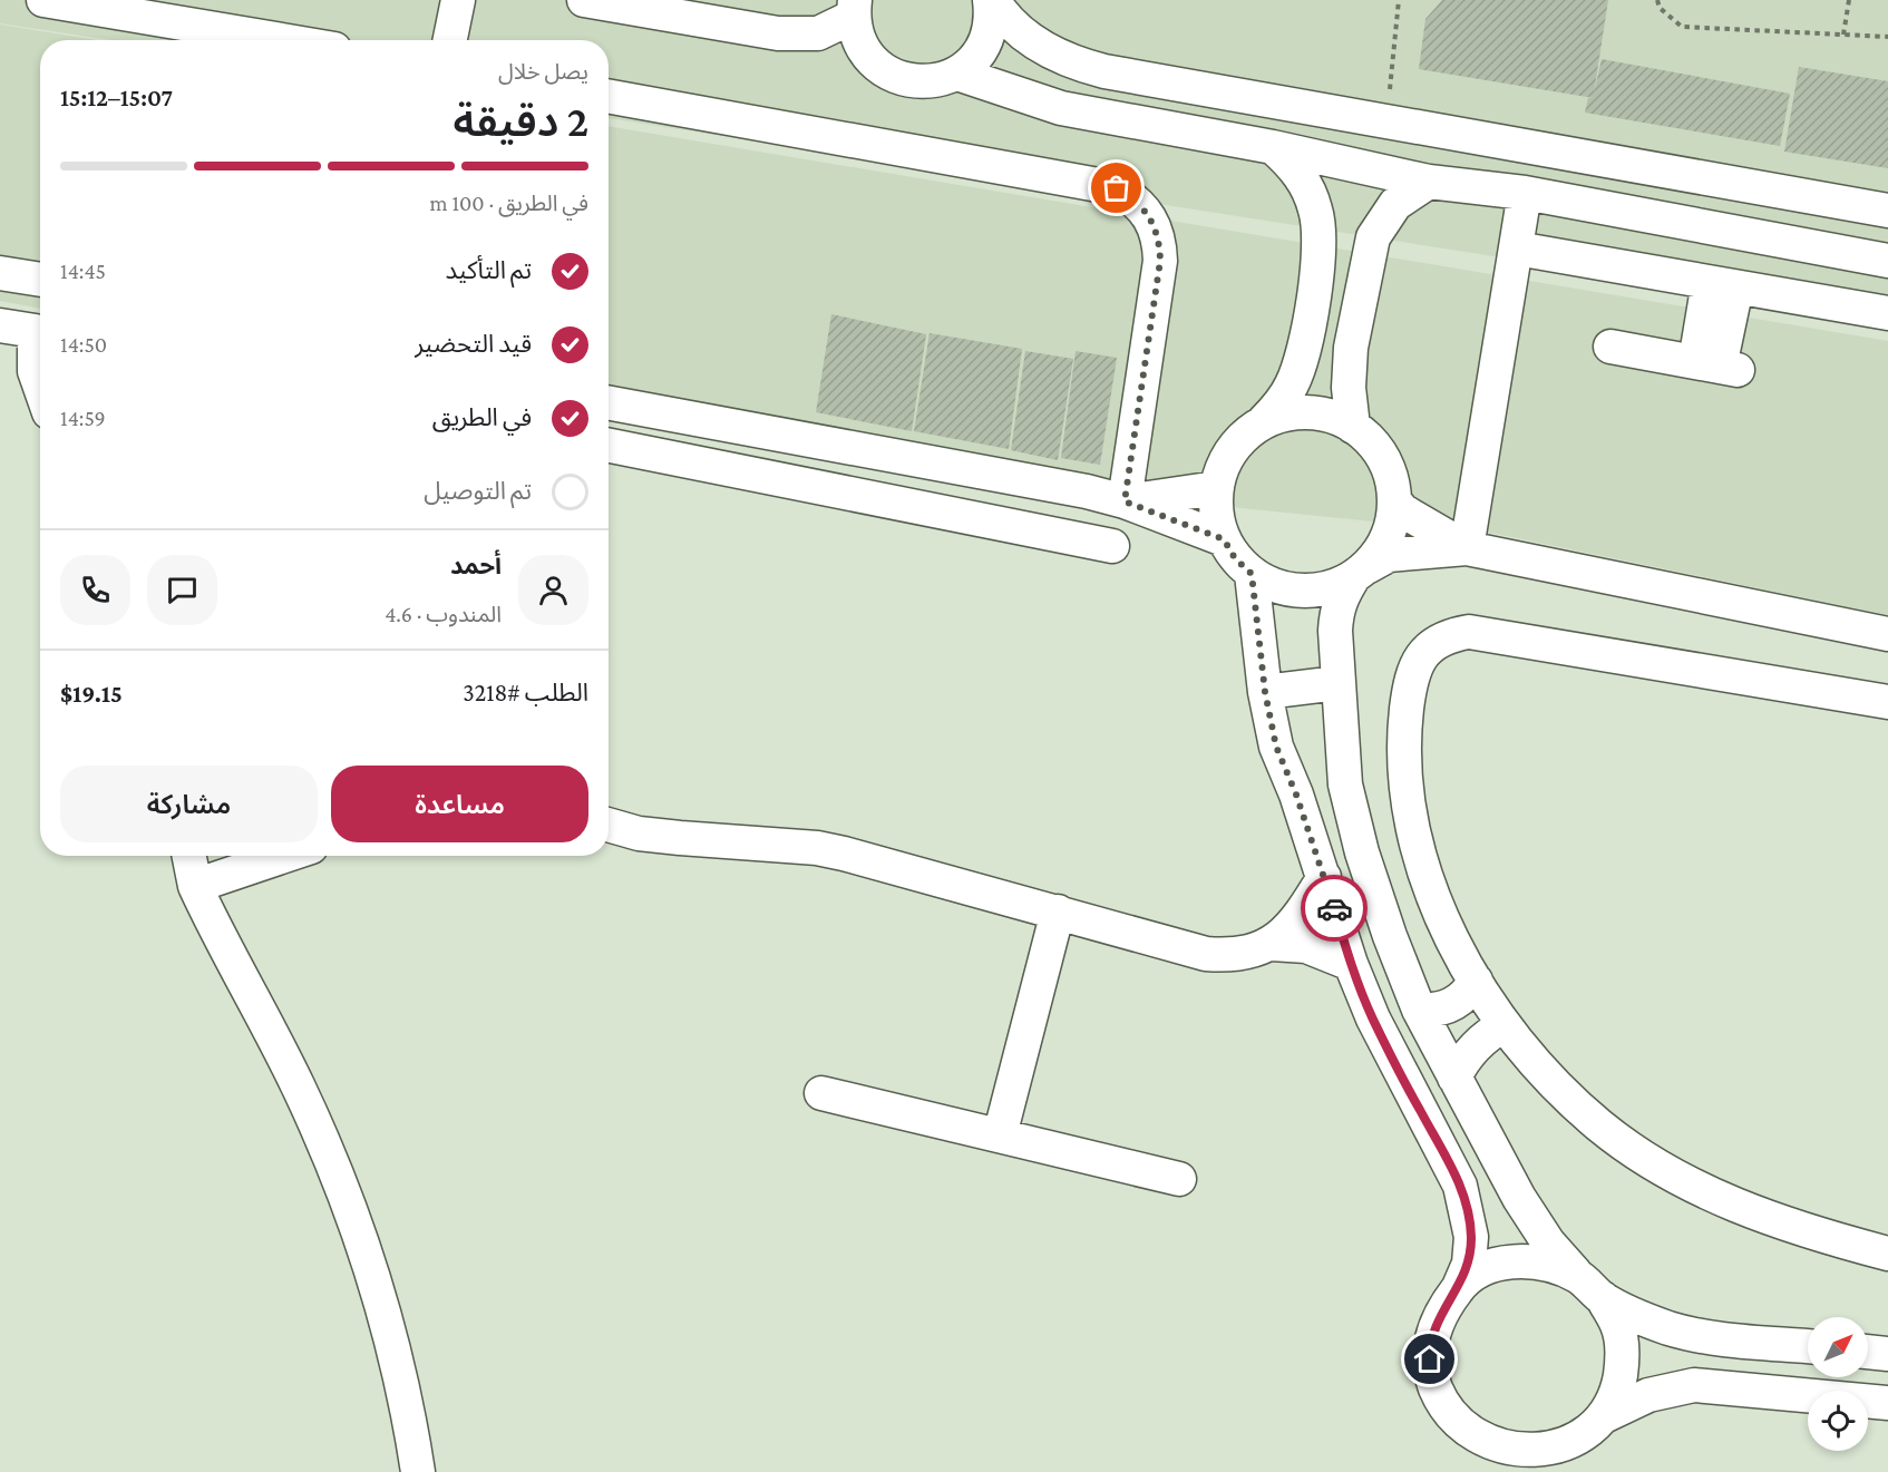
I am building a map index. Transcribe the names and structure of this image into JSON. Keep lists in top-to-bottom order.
{
  "north": "top right",
  "page": {
    "heading": ["2 دقيقة", "يصل خلال", "15:07–15:12"],
    "panel": [
      "أحمد",
      "المندوب · 4.6",
      "الطلب #3218",
      "$19.15"
    ],
    "bar": "في الطريق · 100 m",
    "list": [
      ["تم التأكيد", "14:45"],
      ["قيد التحضير", "14:50"],
      ["في الطريق", "14:59"],
      "تم التوصيل"
    ],
    "buttons": ["مساعدة", "مشاركة"]
  }
}
